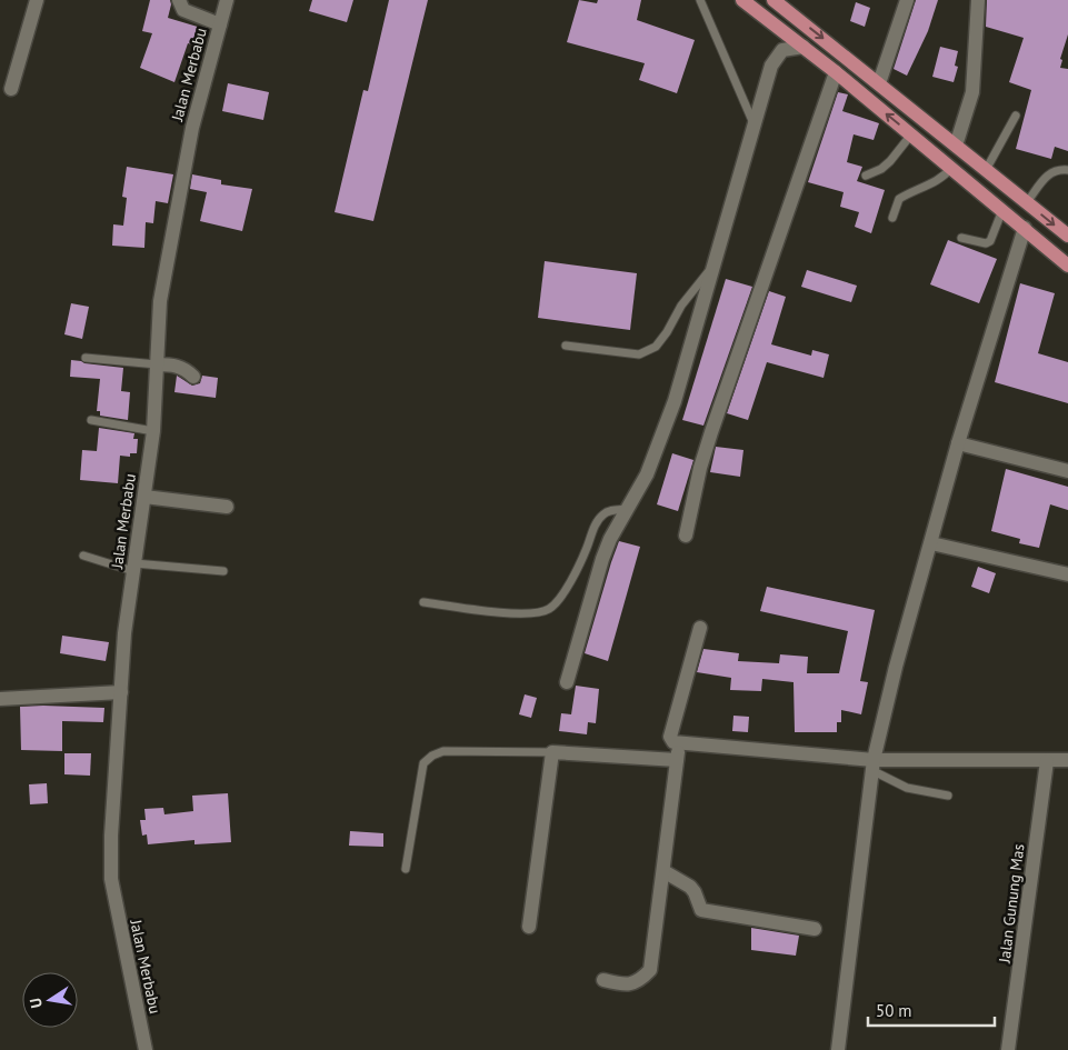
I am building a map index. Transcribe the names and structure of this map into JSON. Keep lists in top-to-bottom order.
{
  "streets": {
    "street": ["Jalan Merbabu", "Jalan Gunung Mas"]
  },
  "scale_bar": "50 m",
  "north": "left"
}
